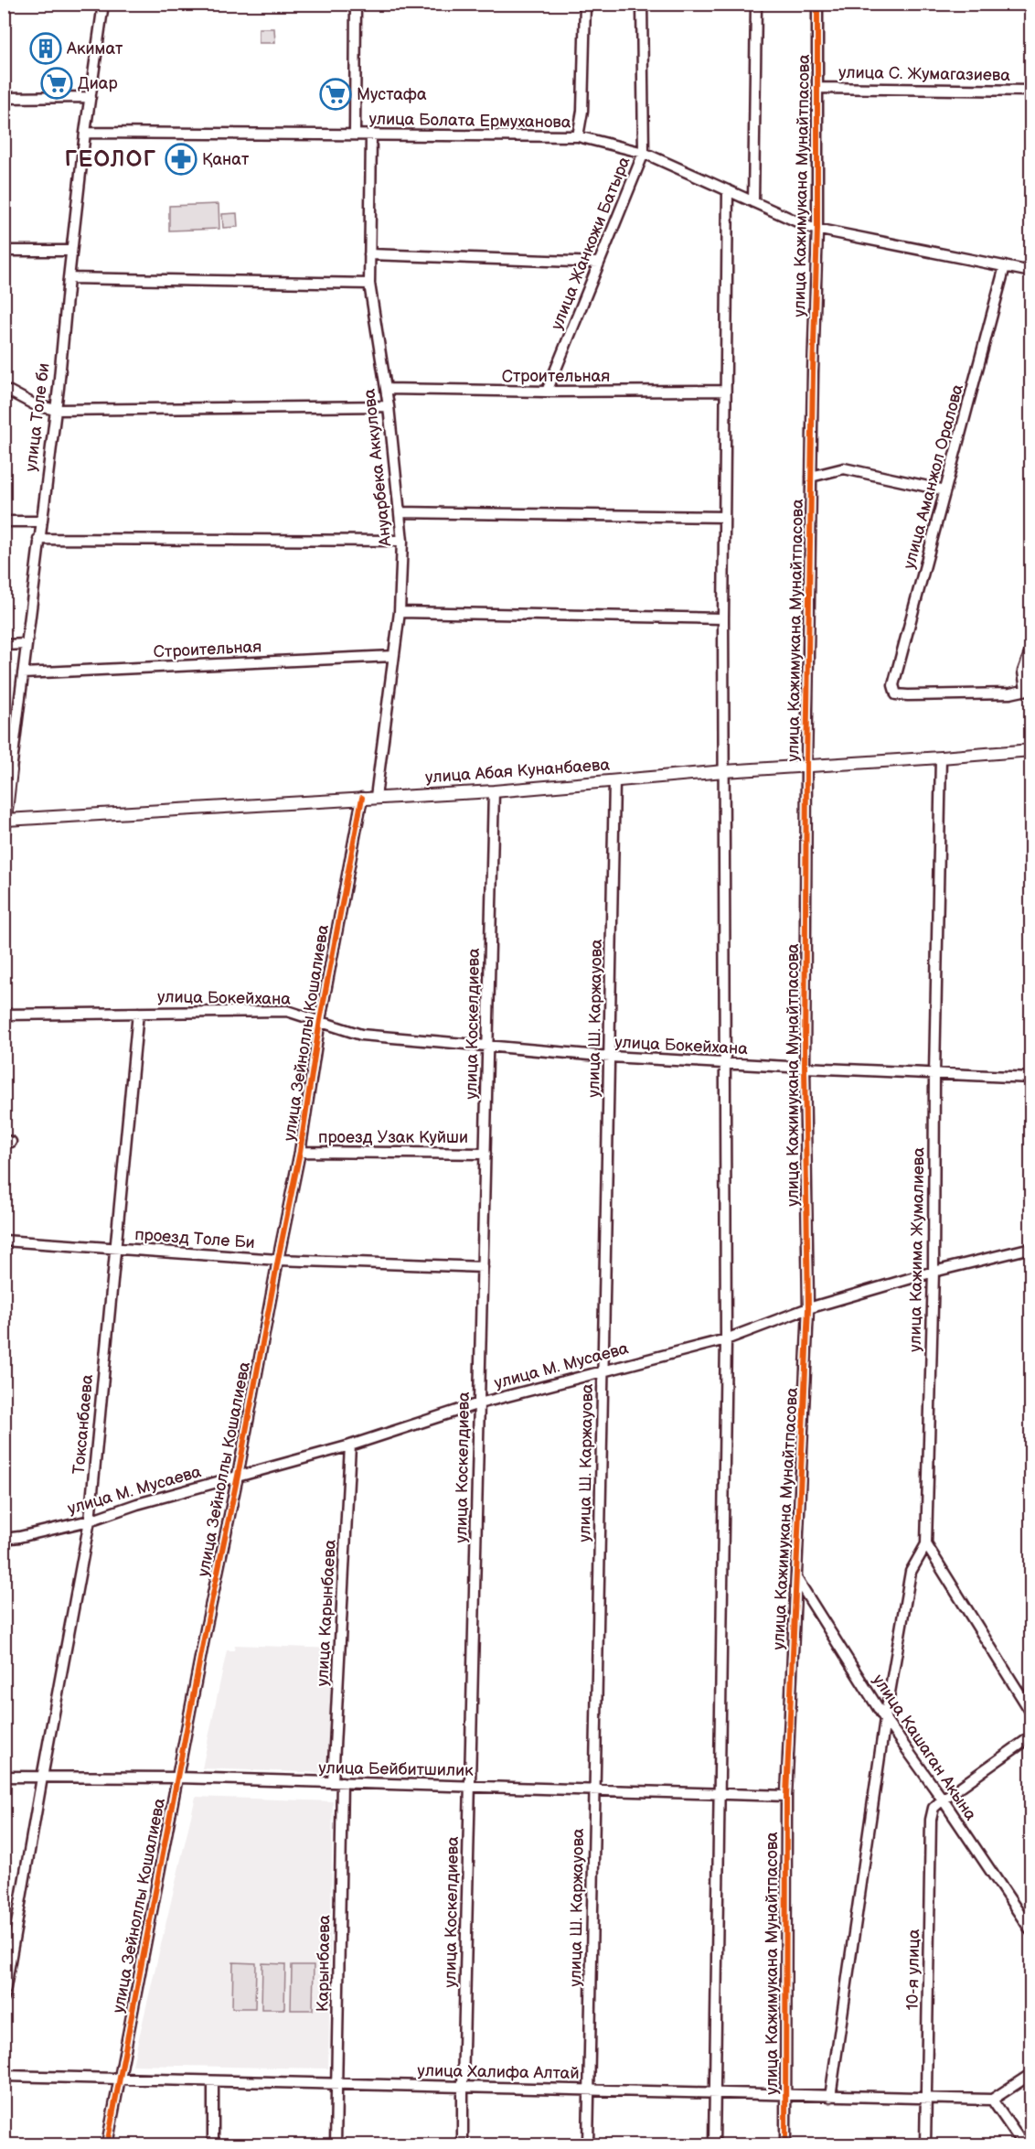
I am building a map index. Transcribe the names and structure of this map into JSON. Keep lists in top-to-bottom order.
{
  "streets": {
    "street": [
      "улица С. Жумагазиева",
      "улица Болата Ермуханова",
      "улица Кажимукана Мунайтпасова",
      "улица Жанкожи Батыра",
      "Строительная",
      "улица Толе би",
      "Ануарбека Аккулова",
      "улица Аманжол Оралова",
      "улица Абая Кунанбаева",
      "улица Бокейхана",
      "улица Ш. Каржауова",
      "улица Коскелдиева",
      "улица Зейноллы Кошалиева",
      "проезд Узак Куйши",
      "проезд Толе Би",
      "улица Кажима Жумалиева",
      "улица М. Мусаева",
      "Токсанбаева",
      "улица Карынбаева",
      "улица Кашаган Акына",
      "улица Бейбитшилик",
      "Карынбаева",
      "10-я улица",
      "улица Халифа Алтай"
    ]
  },
  "crossings": [
    ["улица С. Жумагазиева", "улица Кажимукана Мунайтпасова"],
    ["улица Болата Ермуханова", "улица Кажимукана Мунайтпасова"],
    ["улица Болата Ермуханова", "улица Жанкожи Батыра"],
    ["улица Болата Ермуханова", "улица Толе би"],
    ["улица Болата Ермуханова", "Ануарбека Аккулова"],
    ["улица Болата Ермуханова", "улица Аманжол Оралова"],
    ["улица Кажимукана Мунайтпасова", "улица Абая Кунанбаева"],
    ["улица Кажимукана Мунайтпасова", "улица Бокейхана"],
    ["улица Кажимукана Мунайтпасова", "улица М. Мусаева"],
    ["улица Кажимукана Мунайтпасова", "улица Кашаган Акына"],
    ["улица Кажимукана Мунайтпасова", "улица Бейбитшилик"],
    ["улица Кажимукана Мунайтпасова", "улица Халифа Алтай"],
    ["улица Жанкожи Батыра", "Строительная"],
    ["Строительная", "улица Толе би"],
    ["Строительная", "Ануарбека Аккулова"],
    ["улица Толе би", "улица Абая Кунанбаева"],
    ["Ануарбека Аккулова", "улица Абая Кунанбаева"],
    ["улица Абая Кунанбаева", "улица Ш. Каржауова"],
    ["улица Абая Кунанбаева", "улица Коскелдиева"],
    ["улица Абая Кунанбаева", "улица Зейноллы Кошалиева"],
    ["улица Абая Кунанбаева", "улица Кажима Жумалиева"],
    ["улица Бокейхана", "улица Ш. Каржауова"],
    ["улица Бокейхана", "улица Коскелдиева"],
    ["улица Бокейхана", "улица Зейноллы Кошалиева"],
    ["улица Бокейхана", "улица Кажима Жумалиева"],
    ["улица Бокейхана", "Токсанбаева"],
    ["улица Ш. Каржауова", "улица М. Мусаева"],
    ["улица Ш. Каржауова", "улица Бейбитшилик"],
    ["улица Ш. Каржауова", "улица Халифа Алтай"],
    ["улица Коскелдиева", "проезд Узак Куйши"],
    ["улица Коскелдиева", "проезд Толе Би"],
    ["улица Коскелдиева", "улица М. Мусаева"],
    ["улица Коскелдиева", "улица Бейбитшилик"],
    ["улица Коскелдиева", "улица Халифа Алтай"],
    ["улица Зейноллы Кошалиева", "проезд Узак Куйши"],
    ["улица Зейноллы Кошалиева", "проезд Толе Би"],
    ["улица Зейноллы Кошалиева", "улица М. Мусаева"],
    ["улица Зейноллы Кошалиева", "улица Бейбитшилик"],
    ["улица Зейноллы Кошалиева", "улица Халифа Алтай"],
    ["проезд Толе Би", "Токсанбаева"],
    ["улица Кажима Жумалиева", "улица М. Мусаева"],
    ["улица М. Мусаева", "Токсанбаева"],
    ["улица М. Мусаева", "улица Карынбаева"],
    ["Токсанбаева", "улица Бейбитшилик"],
    ["улица Карынбаева", "улица Бейбитшилик"],
    ["улица Карынбаева", "Карынбаева"],
    ["улица Кашаган Акына", "10-я улица"],
    ["улица Бейбитшилик", "Карынбаева"],
    ["Карынбаева", "улица Халифа Алтай"],
    ["10-я улица", "улица Халифа Алтай"]
  ],
  "districts": ["ГЕОЛОГ"],
  "places": {
    "building": ["Акимат"],
    "supermarket": ["Диар", "Мустафа"],
    "pharmacy": ["Қанат"]
  }
}
